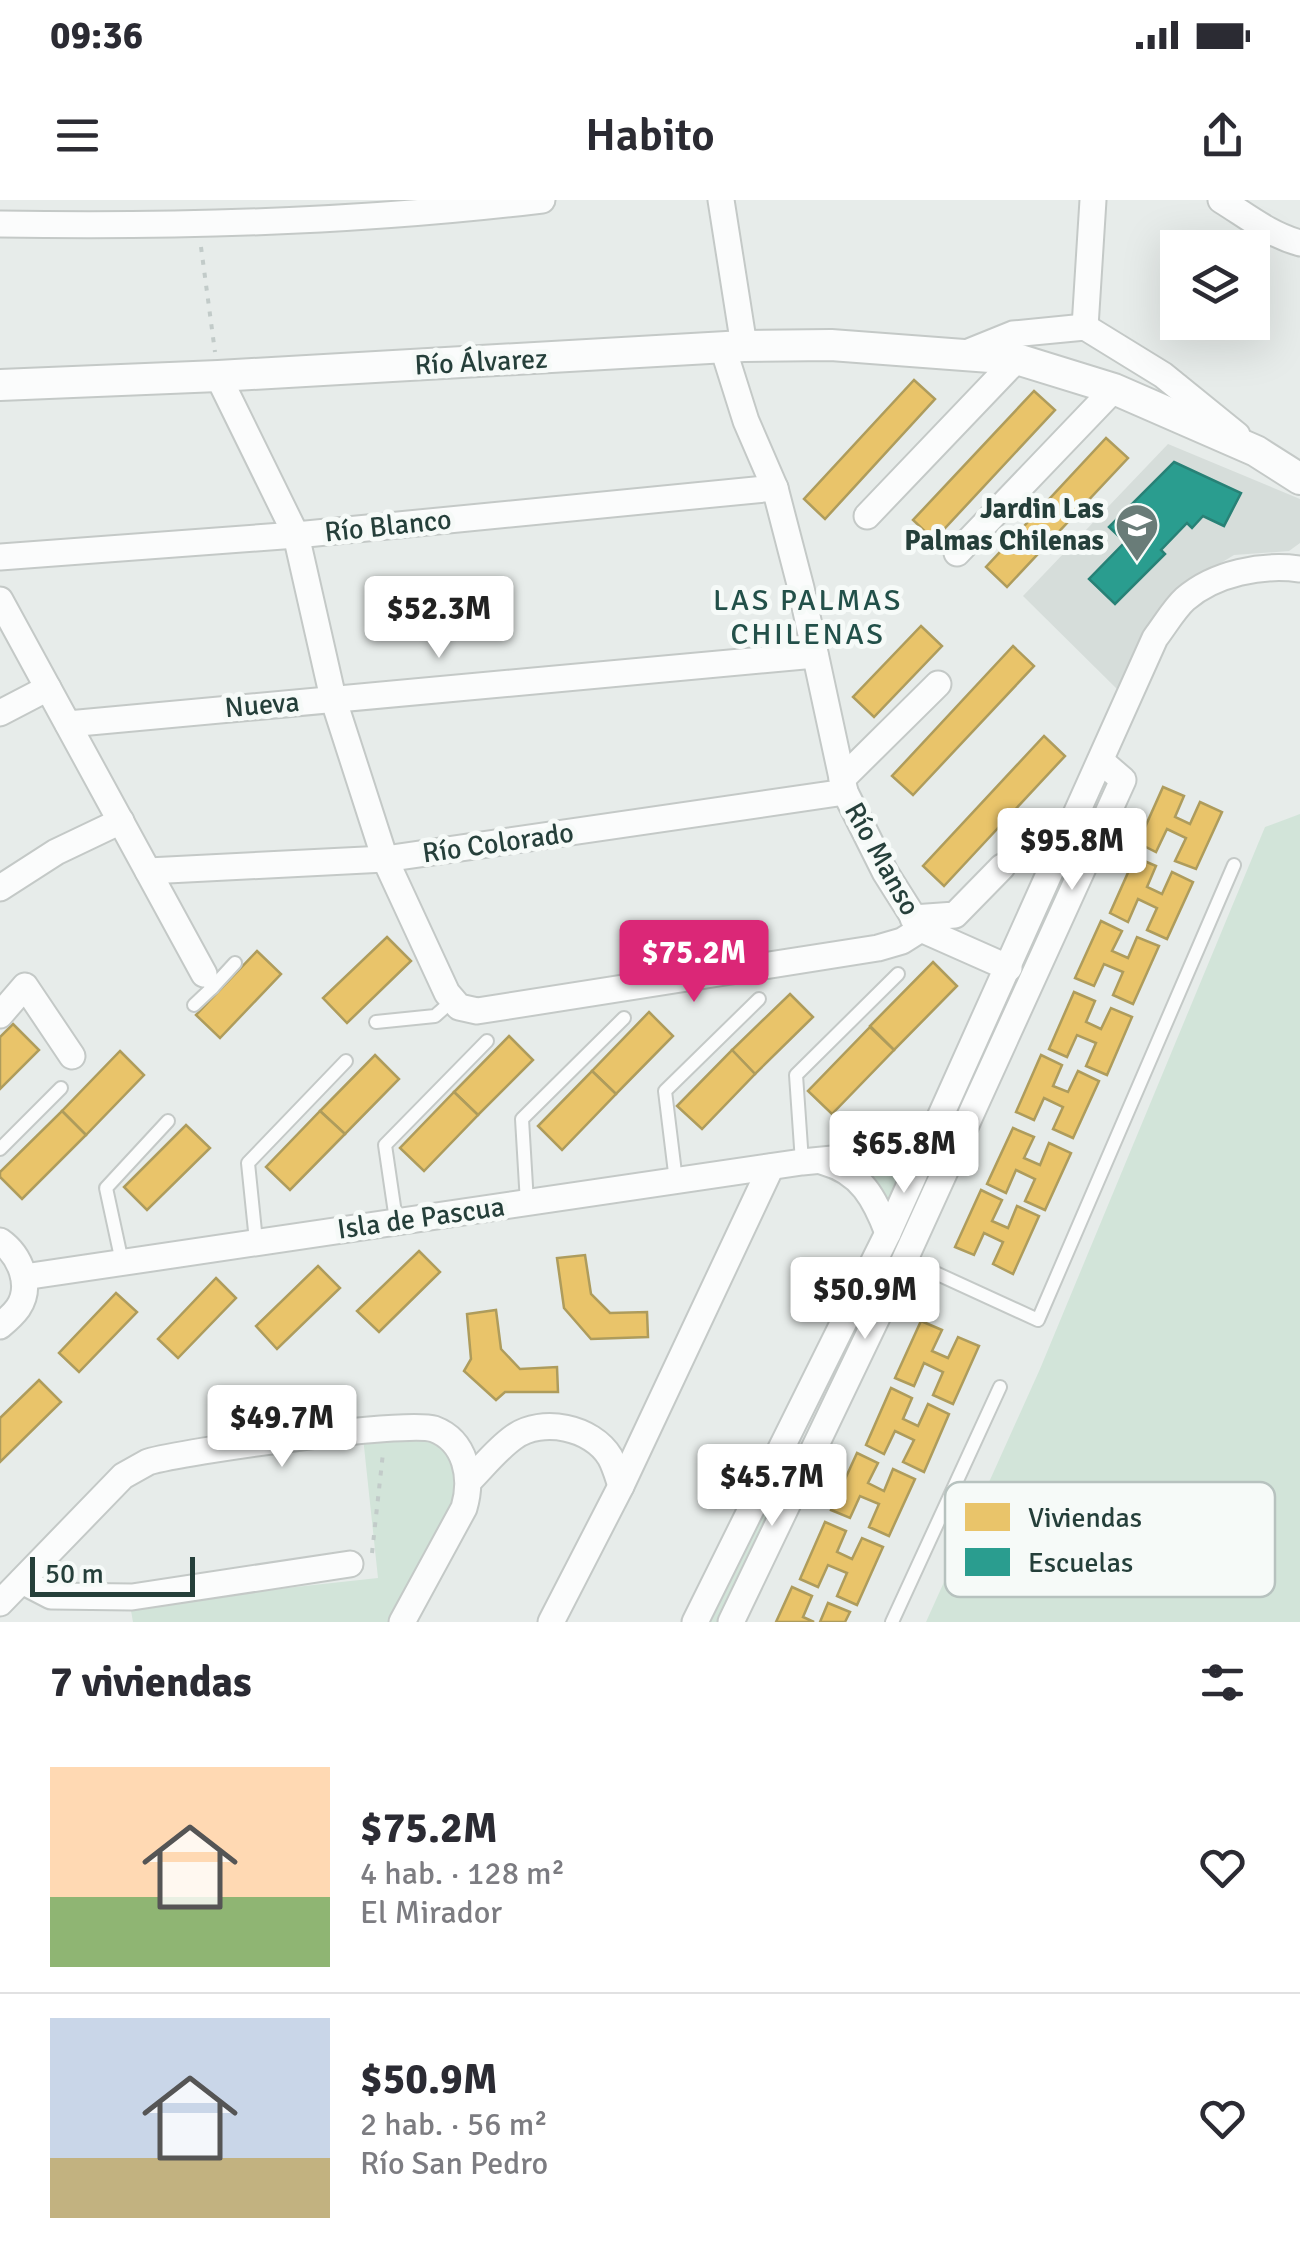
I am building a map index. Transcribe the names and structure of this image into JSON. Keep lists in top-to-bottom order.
{
  "streets": {
    "street": [
      "Río Álvarez",
      "Río Blanco",
      "Nueva",
      "Río Colorado",
      "Río Manso",
      "Isla de Pascua"
    ]
  },
  "crossings": [
    ["Río Álvarez", "Río Manso"],
    ["Río Blanco", "Río Manso"],
    ["Nueva", "Río Manso"],
    ["Río Colorado", "Río Manso"]
  ],
  "districts": ["LAS PALMAS CHILENAS"],
  "places": {
    "school or university": ["Jardin Las Palmas Chilenas"]
  },
  "legend": ["Viviendas", "Escuelas"],
  "scale_bar": "50 m",
  "page": {
    "status": "09:36",
    "header": "Habito",
    "price": [
      "$52.3M",
      "$95.8M",
      "$75.2M",
      "$65.8M",
      "$50.9M",
      "$49.7M",
      "$45.7M"
    ],
    "scale": "50 m",
    "heading": "7 viviendas",
    "list": [
      {
        "name": "$75.2M",
        "note": "4 hab. · 128 m² · El Mirador"
      },
      {
        "name": "$50.9M",
        "note": "2 hab. · 56 m² · Río San Pedro"
      }
    ]
  }
}
